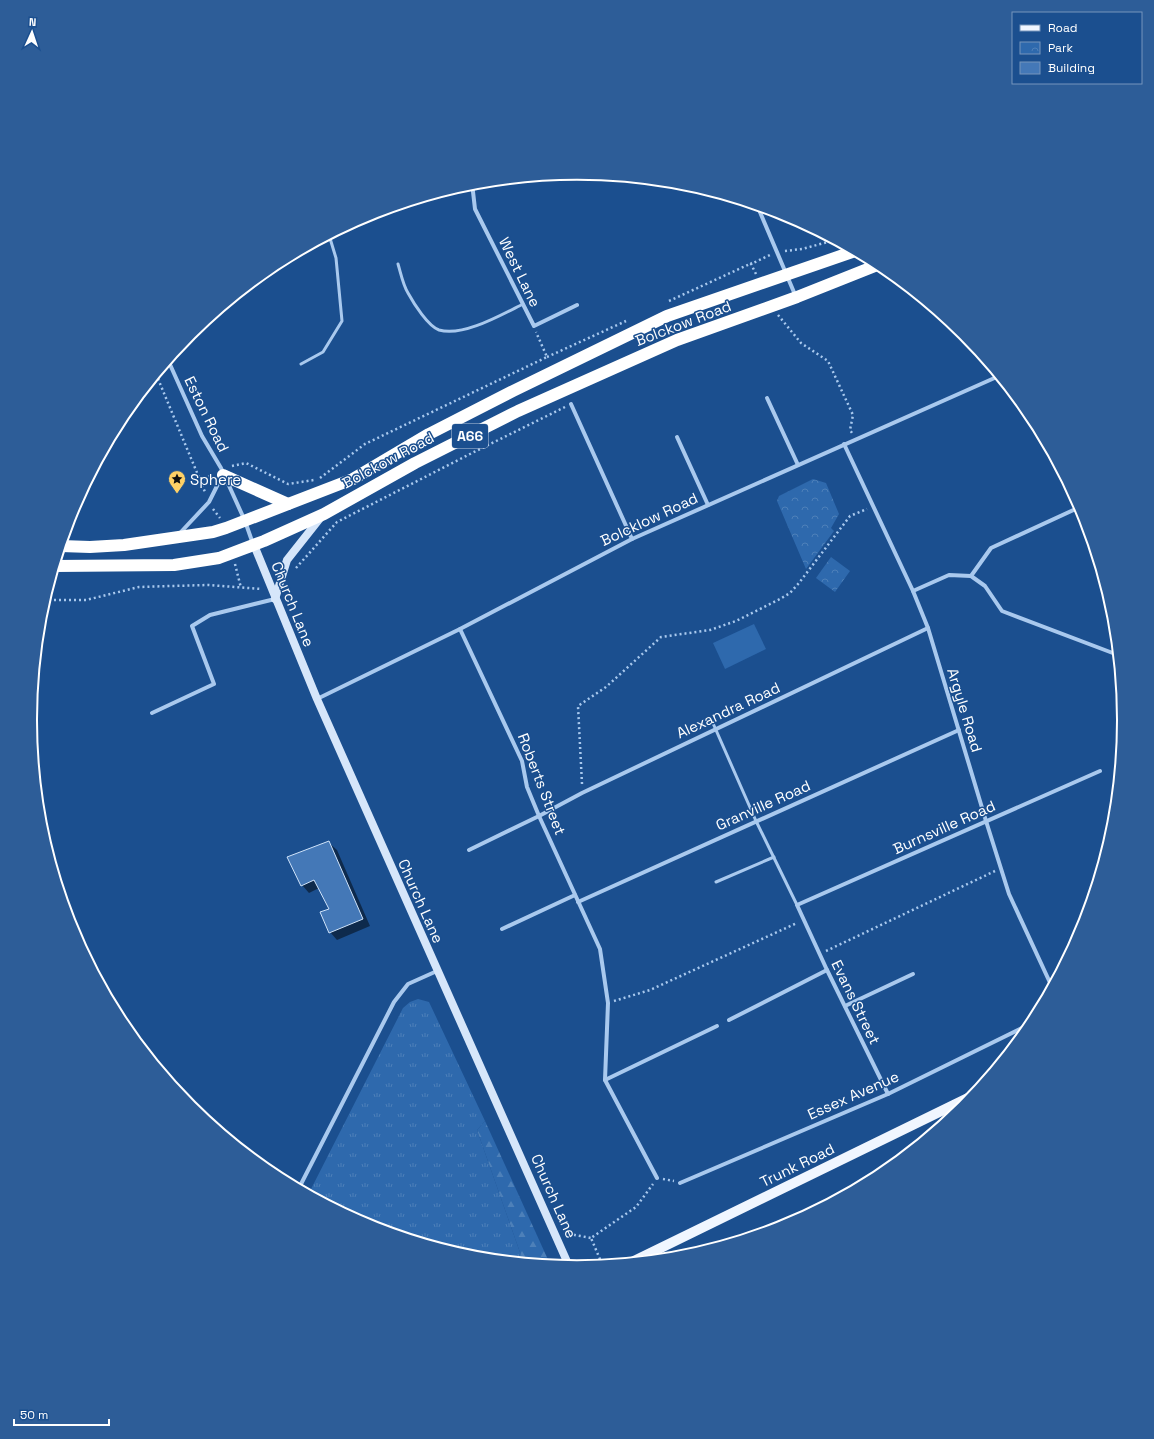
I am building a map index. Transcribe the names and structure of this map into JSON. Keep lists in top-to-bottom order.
{
  "streets": {
    "highway": ["Bolckow Road", "A66"],
    "main road": ["Trunk Road"],
    "street": [
      "West Lane",
      "Eston Road",
      "Bolcklow Road",
      "Church Lane",
      "Alexandra Road",
      "Argyle Road",
      "Roberts Street",
      "Granville Road",
      "Burnsville Road",
      "Evans Street",
      "Essex Avenue"
    ]
  },
  "crossings": [
    ["Bolckow Road", "Eston Road"],
    ["Bolckow Road", "A66"],
    ["Bolckow Road", "Church Lane"],
    ["Eston Road", "A66"],
    ["Eston Road", "Church Lane"],
    ["Bolcklow Road", "Church Lane"],
    ["Bolcklow Road", "Argyle Road"],
    ["Bolcklow Road", "Roberts Street"],
    ["Alexandra Road", "Argyle Road"],
    ["Alexandra Road", "Roberts Street"],
    ["Argyle Road", "Granville Road"],
    ["Argyle Road", "Burnsville Road"],
    ["Roberts Street", "Granville Road"],
    ["Burnsville Road", "Evans Street"],
    ["Evans Street", "Essex Avenue"]
  ],
  "places": {
    "place": ["Sphere"]
  },
  "legend": ["Road", "Park", "Building"],
  "scale_bar": "50 m",
  "north": "top"
}
